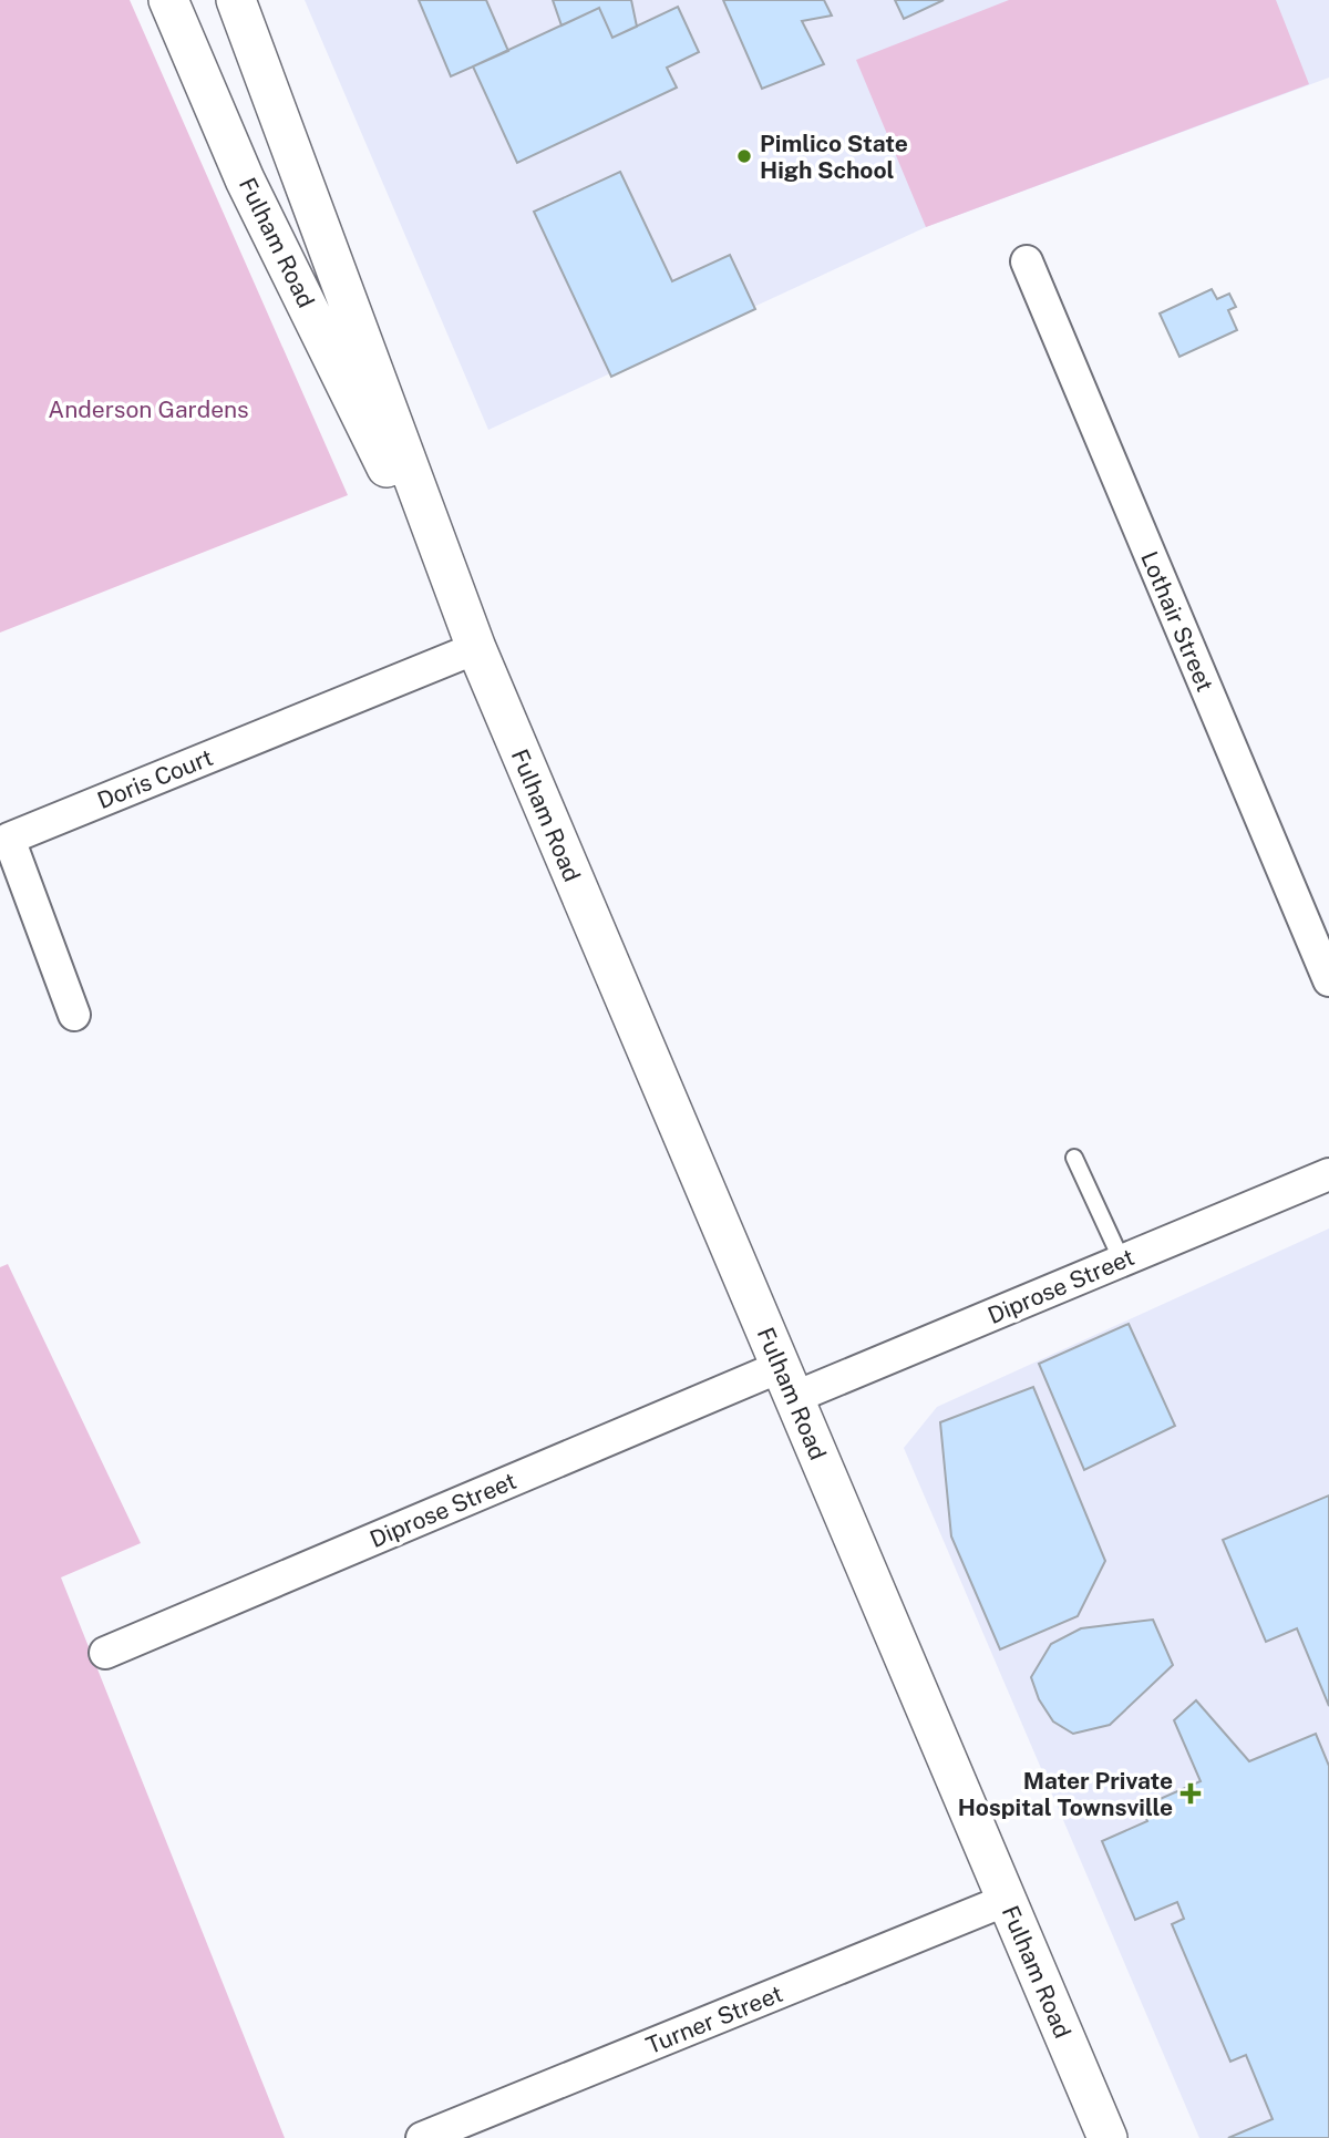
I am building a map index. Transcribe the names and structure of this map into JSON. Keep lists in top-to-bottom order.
{
  "streets": {
    "street": [
      "Fulham Road",
      "Lothair Street",
      "Doris Court",
      "Diprose Street",
      "Turner Street"
    ]
  },
  "crossings": [
    ["Fulham Road", "Doris Court"],
    ["Fulham Road", "Diprose Street"],
    ["Fulham Road", "Turner Street"]
  ],
  "parks": ["Anderson Gardens"],
  "places": {
    "other": ["Pimlico State High School"],
    "health": ["Mater Private Hospital Townsville"]
  }
}
